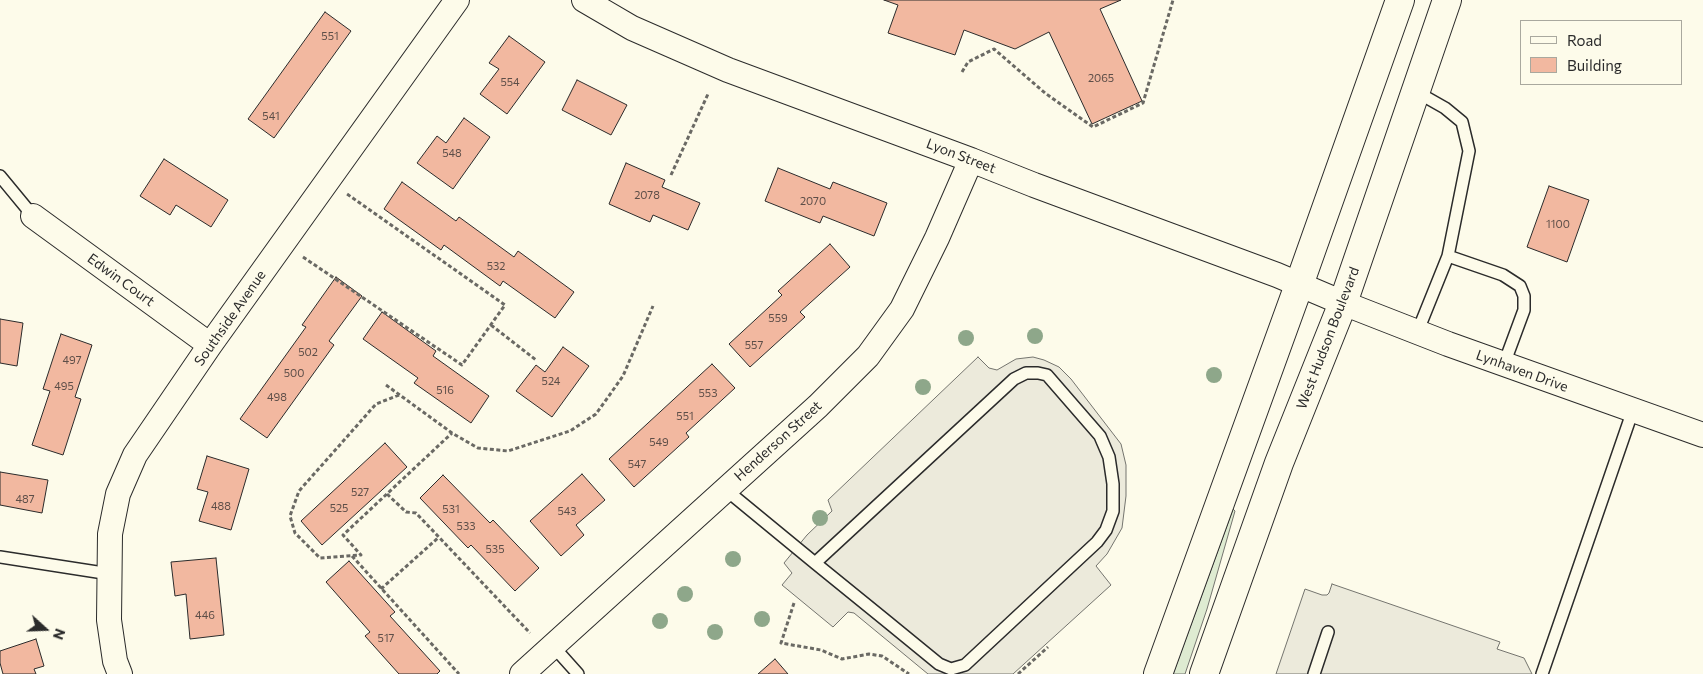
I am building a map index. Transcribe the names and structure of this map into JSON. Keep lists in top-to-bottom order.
{
  "streets": {
    "main road": ["West Hudson Boulevard"],
    "street": [
      "Lyon Street",
      "Edwin Court",
      "Southside Avenue",
      "Lynhaven Drive",
      "Henderson Street"
    ]
  },
  "crossings": [
    ["Lyon Street", "West Hudson Boulevard"],
    ["Lyon Street", "Lynhaven Drive"],
    ["Lyon Street", "Henderson Street"],
    ["Edwin Court", "Southside Avenue"],
    ["West Hudson Boulevard", "Lynhaven Drive"]
  ],
  "house_numbers": [
    "551",
    "2065",
    "554",
    "541",
    "548",
    "2078",
    "2070",
    "1100",
    "532",
    "559",
    "557",
    "502",
    "497",
    "500",
    "524",
    "495",
    "516",
    "553",
    "498",
    "551",
    "549",
    "547",
    "527",
    "487",
    "488",
    "525",
    "531",
    "543",
    "533",
    "535",
    "446",
    "517"
  ],
  "legend": ["Road", "Building"],
  "north": "right"
}
